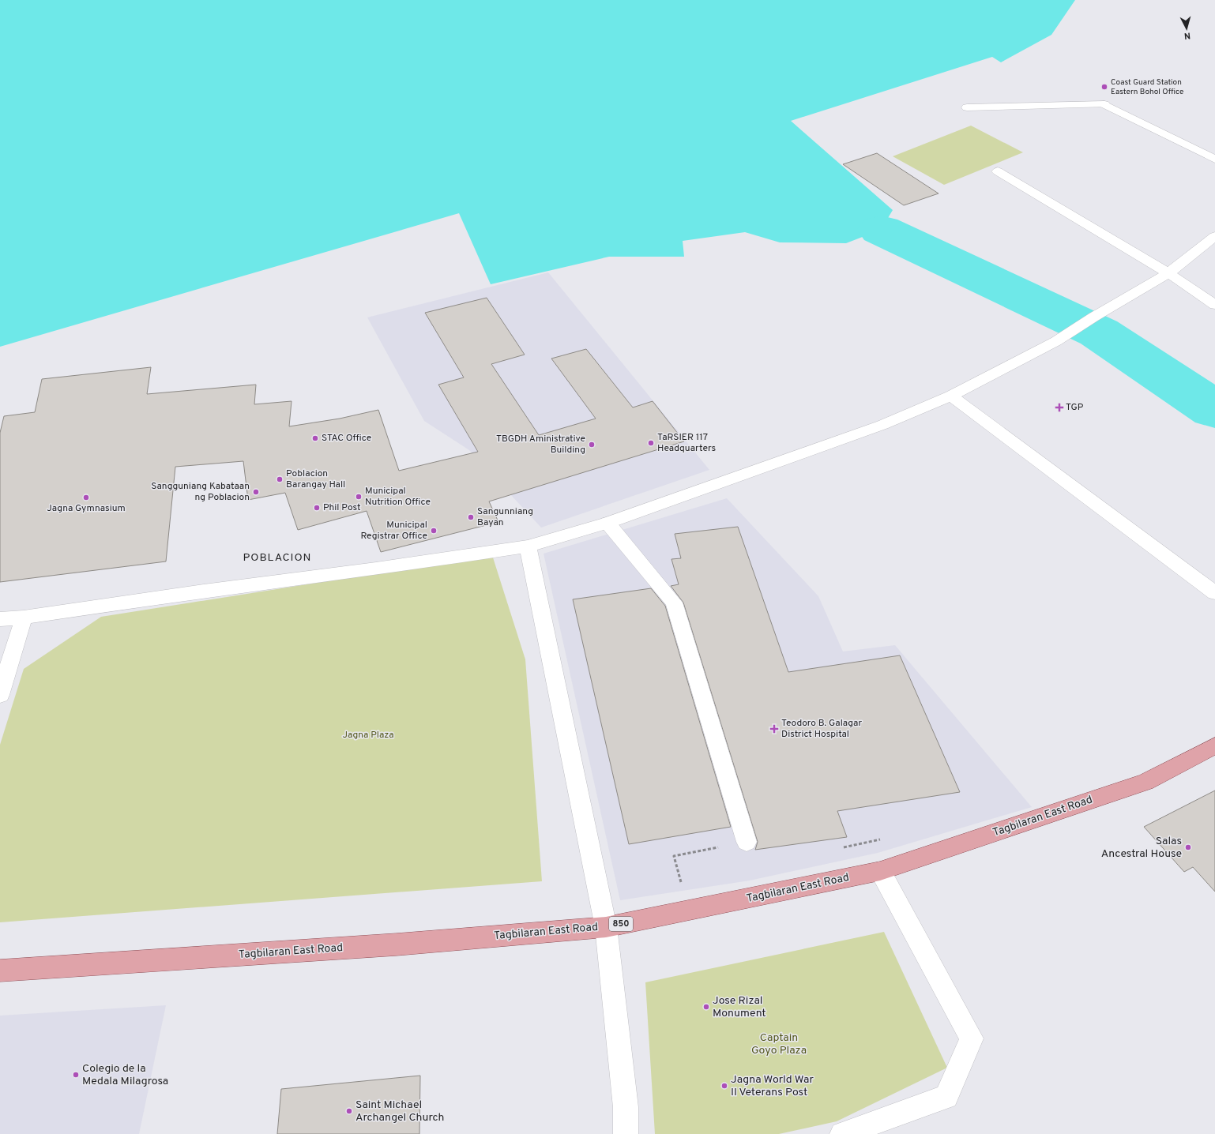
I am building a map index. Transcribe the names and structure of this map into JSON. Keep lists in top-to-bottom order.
{
  "streets": {
    "main road": ["Tagbilaran East Road", "850"]
  },
  "districts": ["POBLACION"],
  "parks": ["Jagna Plaza", "Captain Goyo Plaza"],
  "places": {
    "other": [
      "Coast Guard Station Eastern Bohol Office",
      "STAC Office",
      "TaRSIER 117 Headquarters",
      "TBGDH Aministrative Building",
      "Poblacion Barangay Hall",
      "Sangguniang Kabataan ng Poblacion",
      "Municipal Nutrition Office",
      "Jagna Gymnasium",
      "Phil Post",
      "Sangunniang Bayan",
      "Municipal Registrar Office",
      "Salas Ancestral House",
      "Jose Rizal Monument",
      "Colegio de la Medala Milagrosa",
      "Jagna World War II Veterans Post",
      "Saint Michael Archangel Church"
    ],
    "health": ["TGP", "Teodoro B. Galagar District Hospital"]
  },
  "north": "bottom"
}
